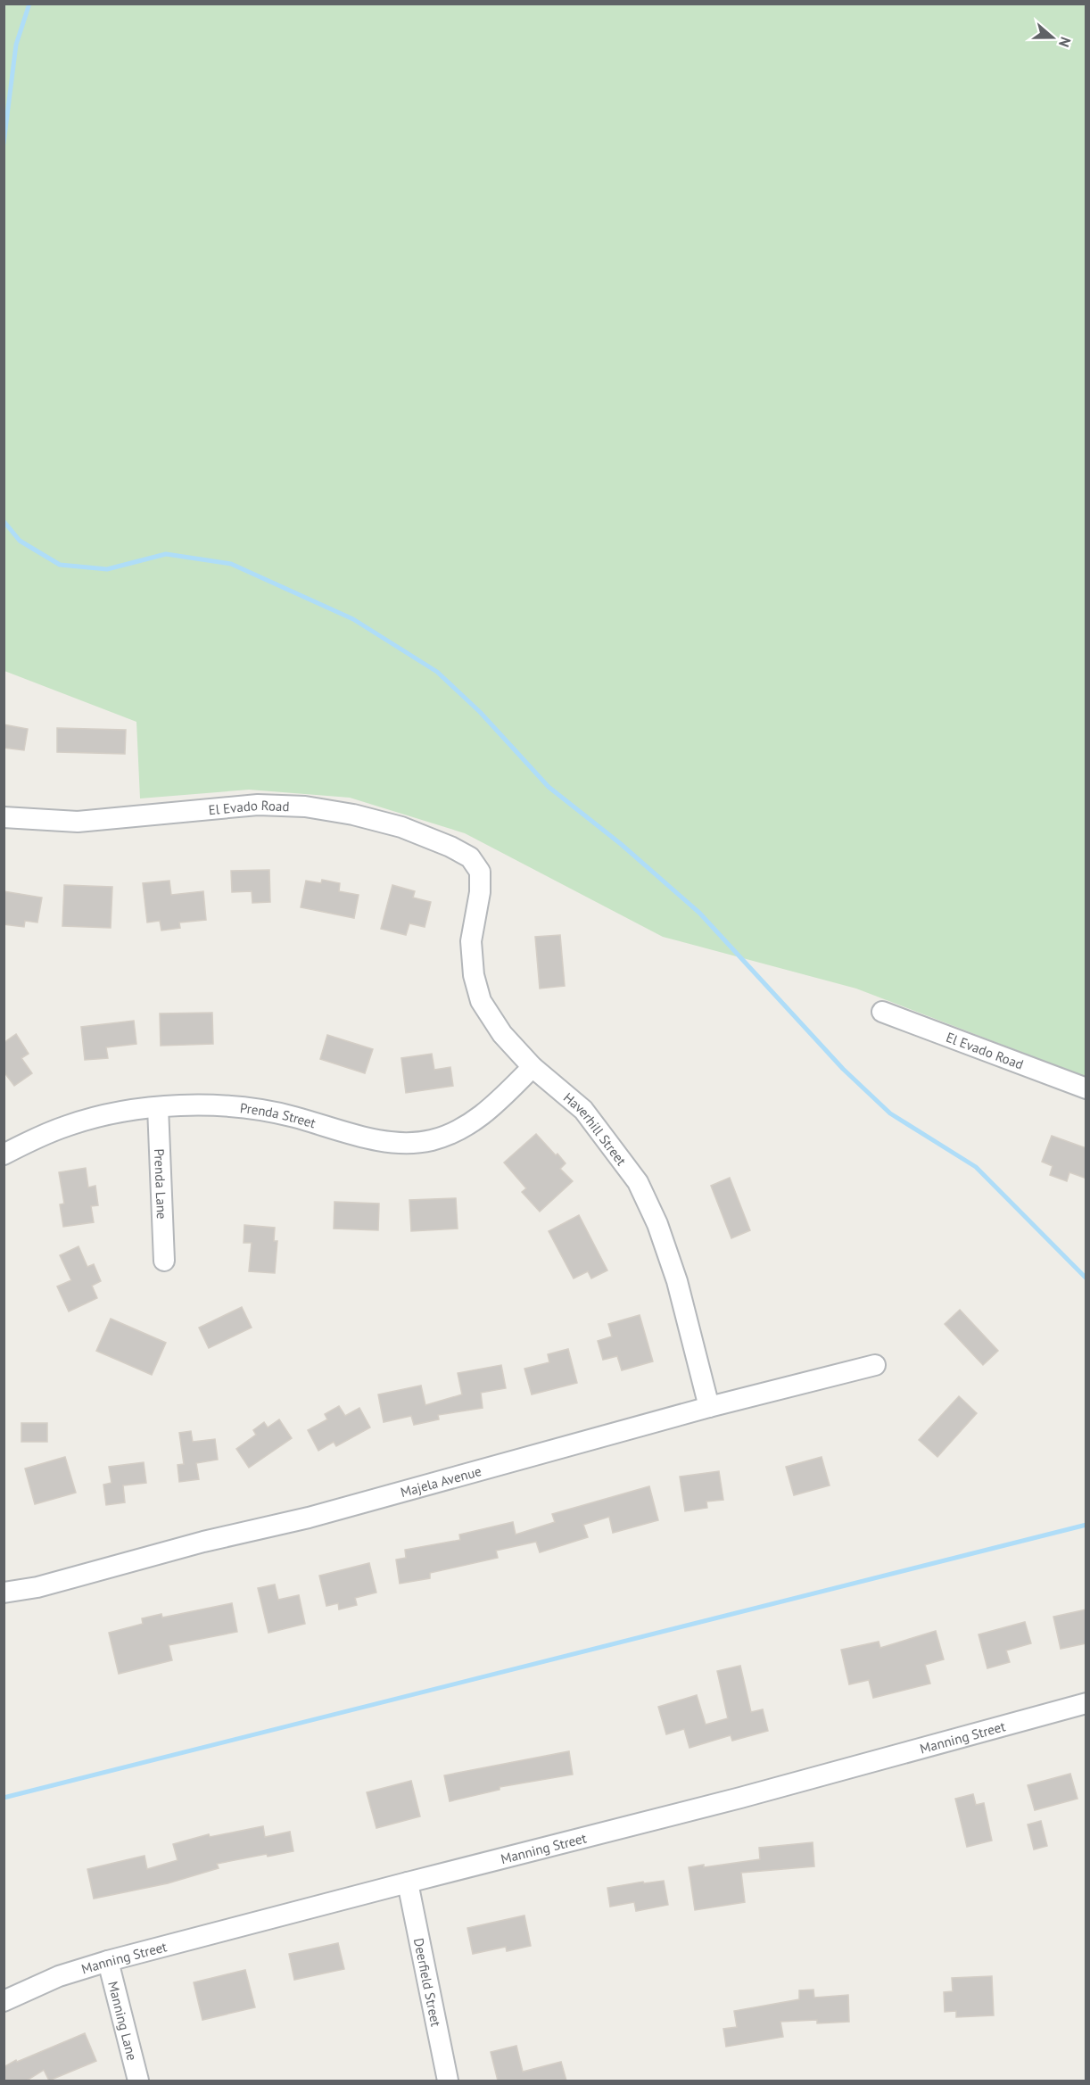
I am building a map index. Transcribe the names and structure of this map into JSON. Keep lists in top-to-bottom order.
{
  "streets": {
    "street": [
      "El Evado Road",
      "Prenda Street",
      "Haverhill Street",
      "Prenda Lane",
      "Majela Avenue",
      "Manning Street",
      "Deerfield Street",
      "Manning Lane"
    ]
  },
  "crossings": [
    ["El Evado Road", "Haverhill Street"],
    ["Prenda Street", "Haverhill Street"],
    ["Prenda Street", "Prenda Lane"],
    ["Haverhill Street", "Majela Avenue"],
    ["Manning Street", "Deerfield Street"],
    ["Manning Street", "Manning Lane"]
  ],
  "north": "right"
}
